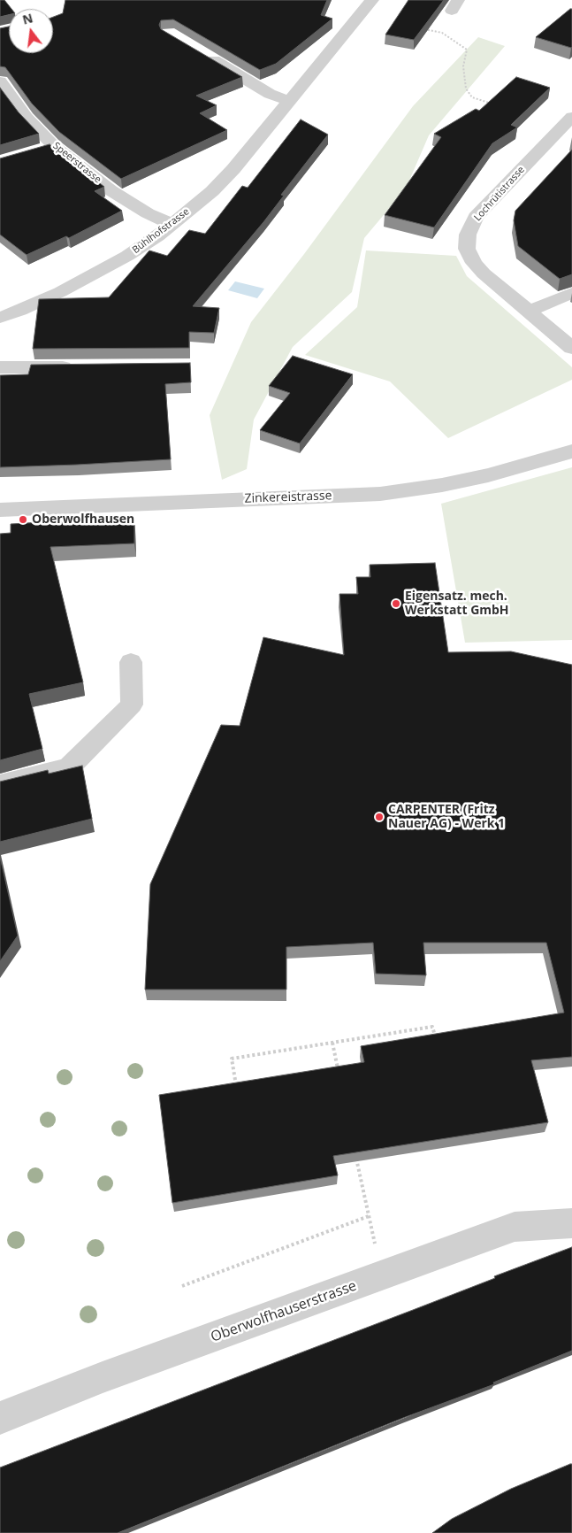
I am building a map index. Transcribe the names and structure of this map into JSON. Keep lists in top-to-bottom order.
{
  "streets": {
    "street": [
      "Speerstrasse",
      "Lochrütistrasse",
      "Bühlhofstrasse",
      "Zinkereistrasse",
      "Oberwolfhauserstrasse"
    ]
  },
  "crossings": [
    ["Speerstrasse", "Bühlhofstrasse"]
  ],
  "places": ["Oberwolfhausen", "Eigensatz. mech. Werkstatt GmbH", "CARPENTER (Fritz Nauer AG) - Werk 1"],
  "north": "top"
}
